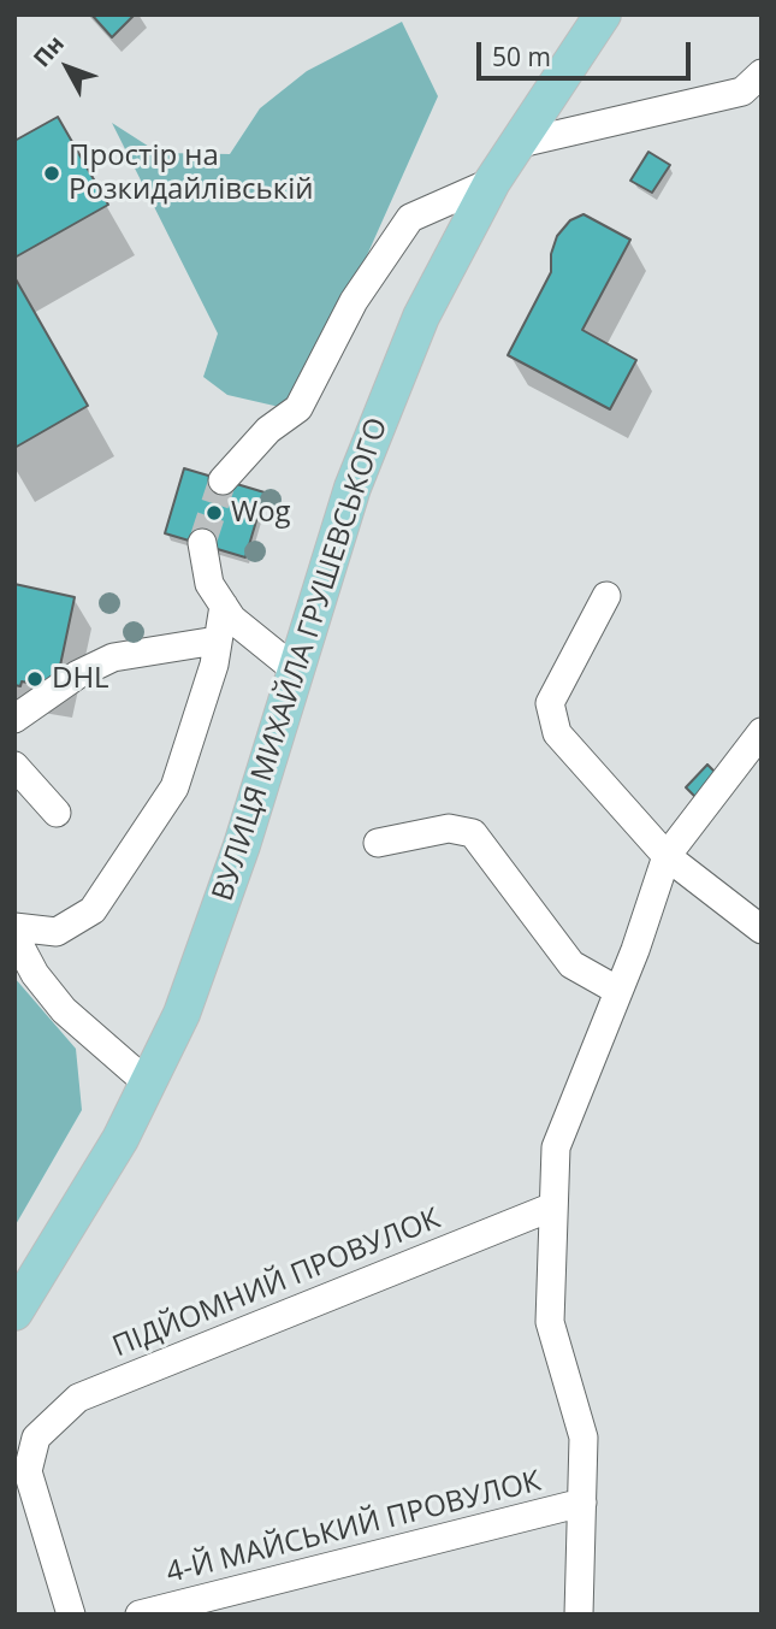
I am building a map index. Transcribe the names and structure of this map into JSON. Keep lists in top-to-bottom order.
{
  "streets": {
    "main road": ["ВУЛИЦЯ МИХАЙЛА ГРУШЕВСЬКОГО"],
    "street": ["ПІДЙОМНИЙ ПРОВУЛОК", "4-Й МАЙСЬКИЙ ПРОВУЛОК"]
  },
  "places": ["Простір на Розкидайлівській", "Wog", "DHL"],
  "scale_bar": "50 m",
  "north": "top left"
}
